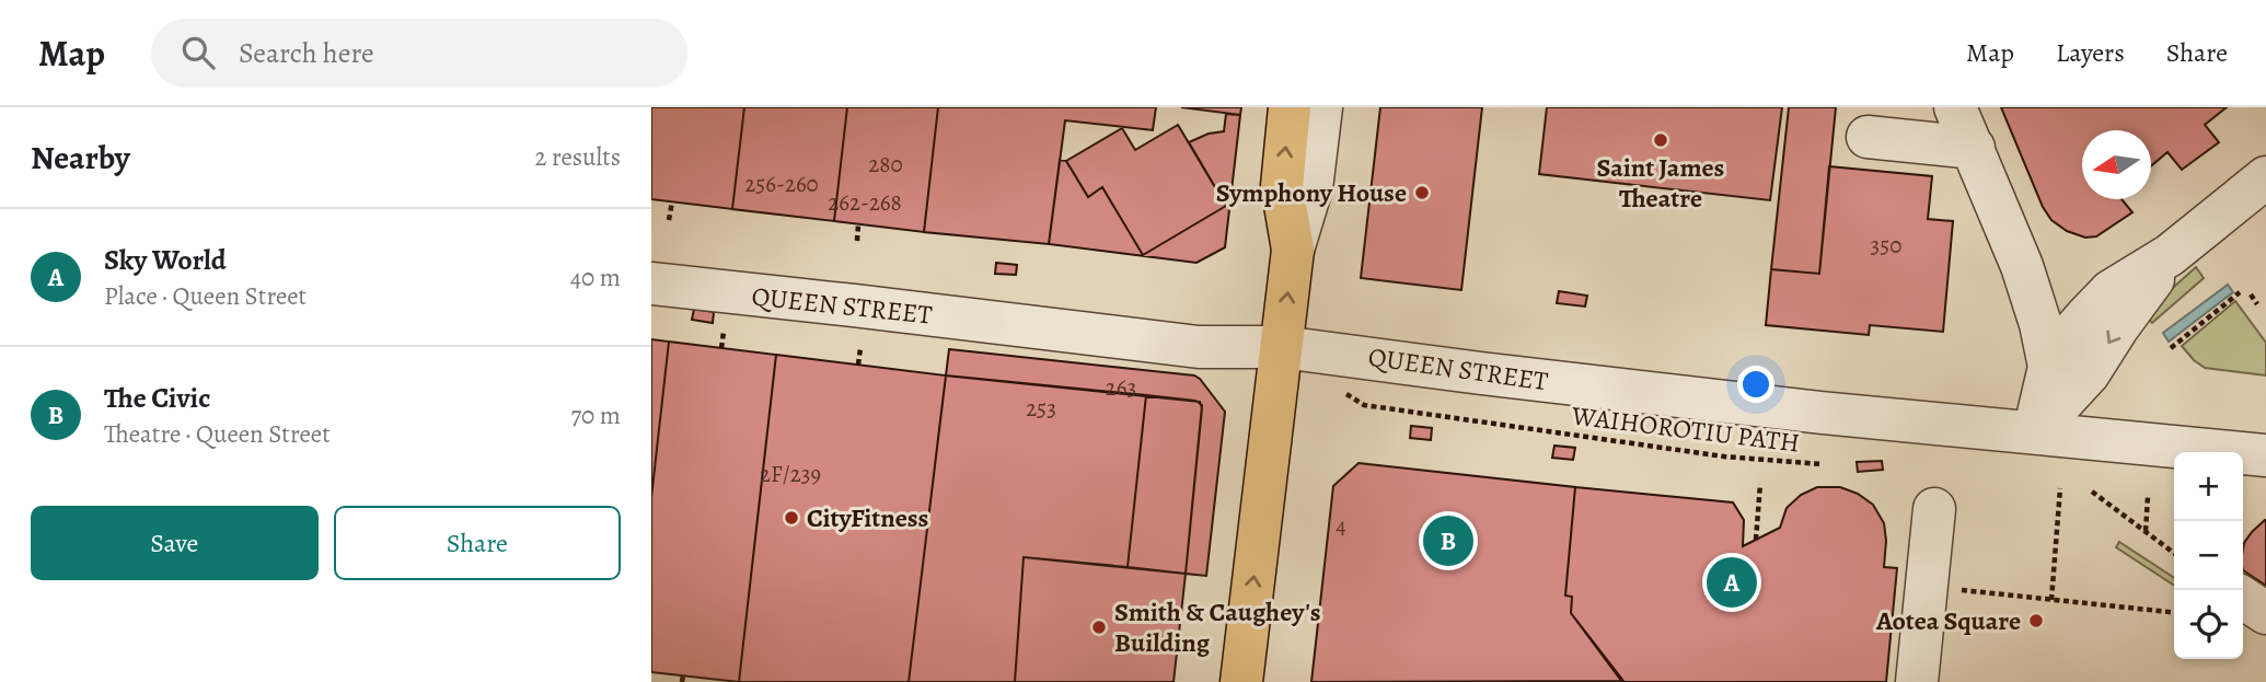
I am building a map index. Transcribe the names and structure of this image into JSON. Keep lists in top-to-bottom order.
{
  "streets": {
    "street": ["QUEEN STREET"],
    "path": ["WAIHOROTIU PATH"]
  },
  "places": [
    "Saint James Theatre",
    "Symphony House",
    "CityFitness",
    "Aotea Square",
    "Smith & Caughey's Building"
  ],
  "house_numbers": [
    "280",
    "256-260",
    "262-268",
    "350",
    "263",
    "253",
    "2F/239",
    "4"
  ],
  "north": "left",
  "page": {
    "header": "Map",
    "search": "Search here",
    "nav": ["Map", "Layers", "Share"],
    "heading": ["Nearby", "2 results"],
    "list": [
      {
        "mark": "A",
        "name": "Sky World",
        "note": "Place · Queen Street",
        "value": "40 m"
      },
      {
        "mark": "B",
        "name": "The Civic",
        "note": "Theatre · Queen Street",
        "value": "70 m"
      }
    ],
    "map_buttons": ["+", "−"],
    "buttons": ["Save", "Share"],
    "pins": ["B", "A"]
  }
}
